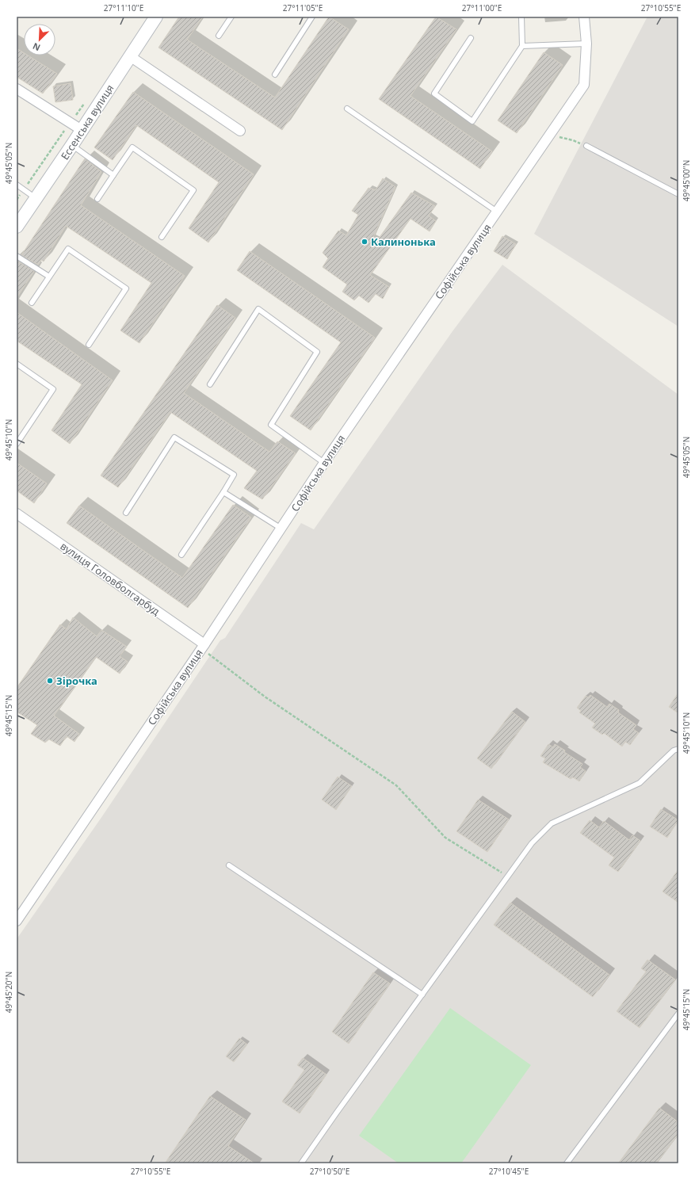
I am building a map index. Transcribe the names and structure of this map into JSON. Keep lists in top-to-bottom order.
{
  "streets": {
    "street": ["Ессенська вулиця", "Софійська вулиця", "вулиця Головболгарбуд"]
  },
  "crossings": [
    ["Софійська вулиця", "вулиця Головболгарбуд"]
  ],
  "places": ["Калинонька", "Зірочка"],
  "north": "bottom left",
  "coordinates": [
    "27°11'10\"E",
    "27°11'05\"E",
    "27°11'00\"E",
    "27°10'55\"E",
    "49°45'05\"N",
    "49°45'00\"N",
    "49°45'10\"N",
    "49°45'15\"N",
    "49°45'20\"N",
    "27°10'50\"E",
    "27°10'45\"E"
  ]
}
